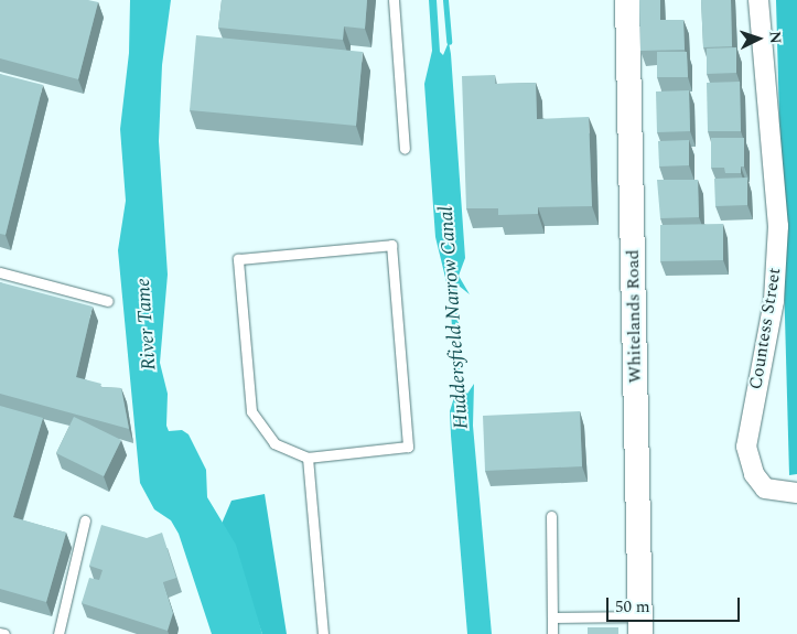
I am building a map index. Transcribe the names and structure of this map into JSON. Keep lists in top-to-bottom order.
{
  "streets": {
    "street": ["Whitelands Road", "Countess Street"]
  },
  "water": ["Huddersfield Narrow Canal", "River Tame"],
  "scale_bar": "50 m",
  "north": "right"
}
